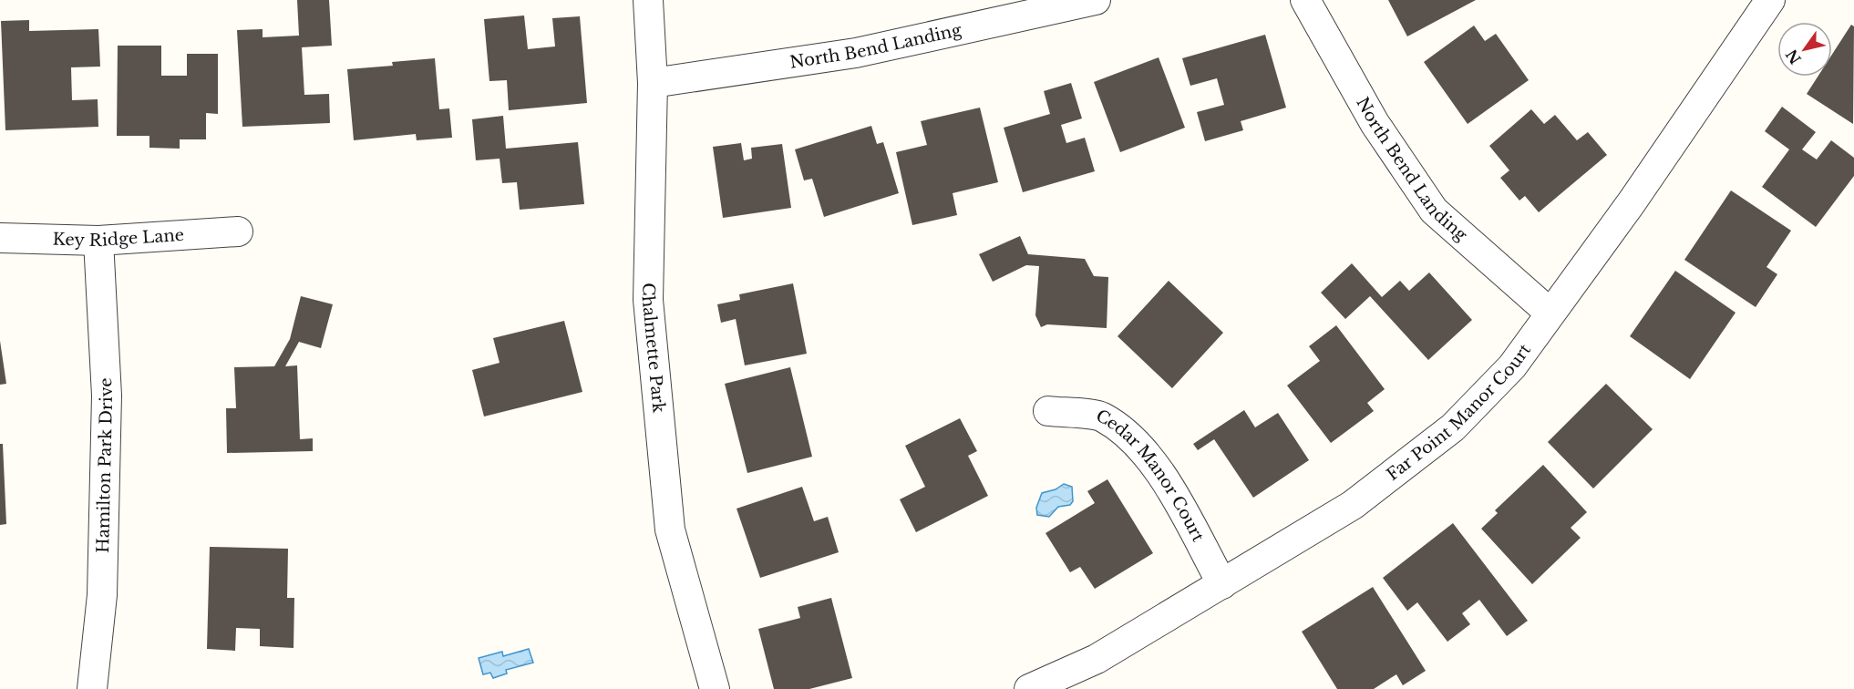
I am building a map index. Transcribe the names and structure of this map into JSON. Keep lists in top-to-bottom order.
{
  "streets": {
    "street": [
      "North Bend Landing",
      "Key Ridge Lane",
      "Chalmette Park",
      "Far Point Manor Court",
      "Hamilton Park Drive",
      "Cedar Manor Court"
    ]
  },
  "crossings": [
    ["North Bend Landing", "Chalmette Park"],
    ["North Bend Landing", "Far Point Manor Court"],
    ["Key Ridge Lane", "Hamilton Park Drive"],
    ["Far Point Manor Court", "Cedar Manor Court"]
  ],
  "north": "bottom left"
}
